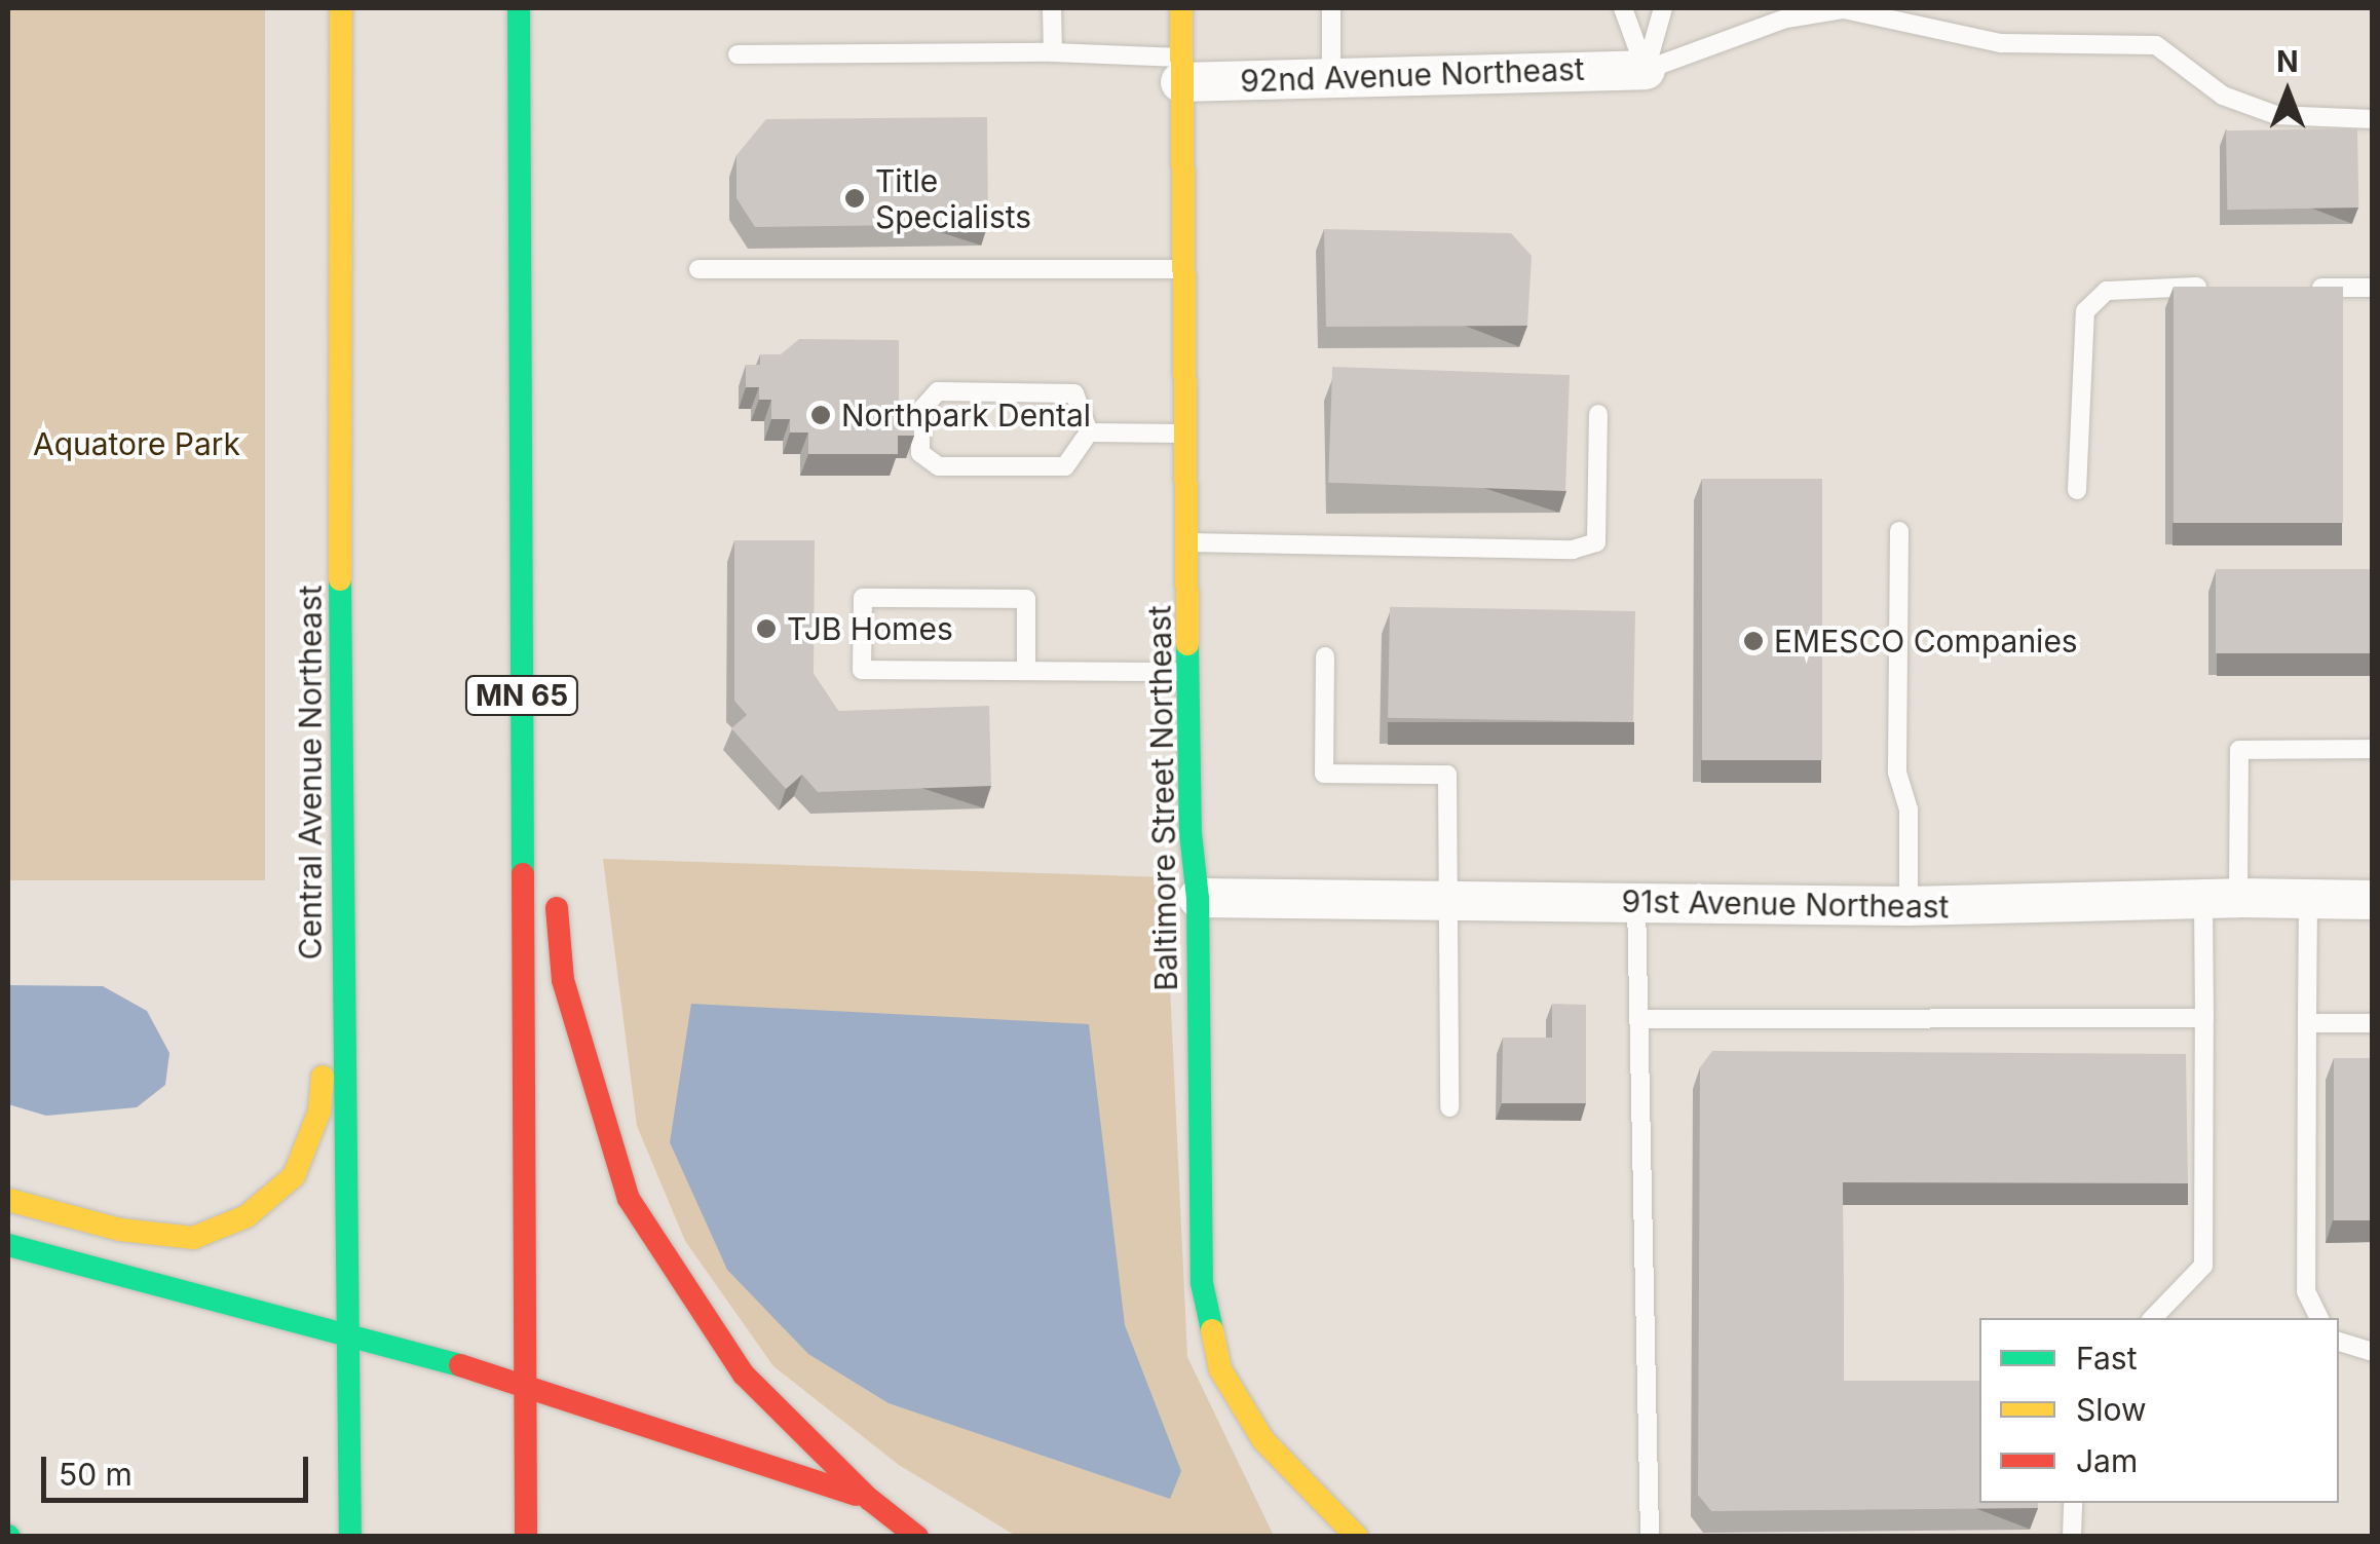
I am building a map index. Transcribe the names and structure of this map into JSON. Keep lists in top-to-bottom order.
{
  "streets": {
    "main road": ["MN 65", "Central Avenue Northeast", "Baltimore Street Northeast"],
    "street": ["92nd Avenue Northeast", "91st Avenue Northeast"]
  },
  "crossings": [
    ["92nd Avenue Northeast", "Baltimore Street Northeast"],
    ["Baltimore Street Northeast", "91st Avenue Northeast"]
  ],
  "parks": ["Aquatore Park"],
  "places": [
    "Title Specialists",
    "Northpark Dental",
    "TJB Homes",
    "EMESCO Companies"
  ],
  "legend": ["Fast", "Slow", "Jam"],
  "scale_bar": "50 m",
  "north": "top"
}
